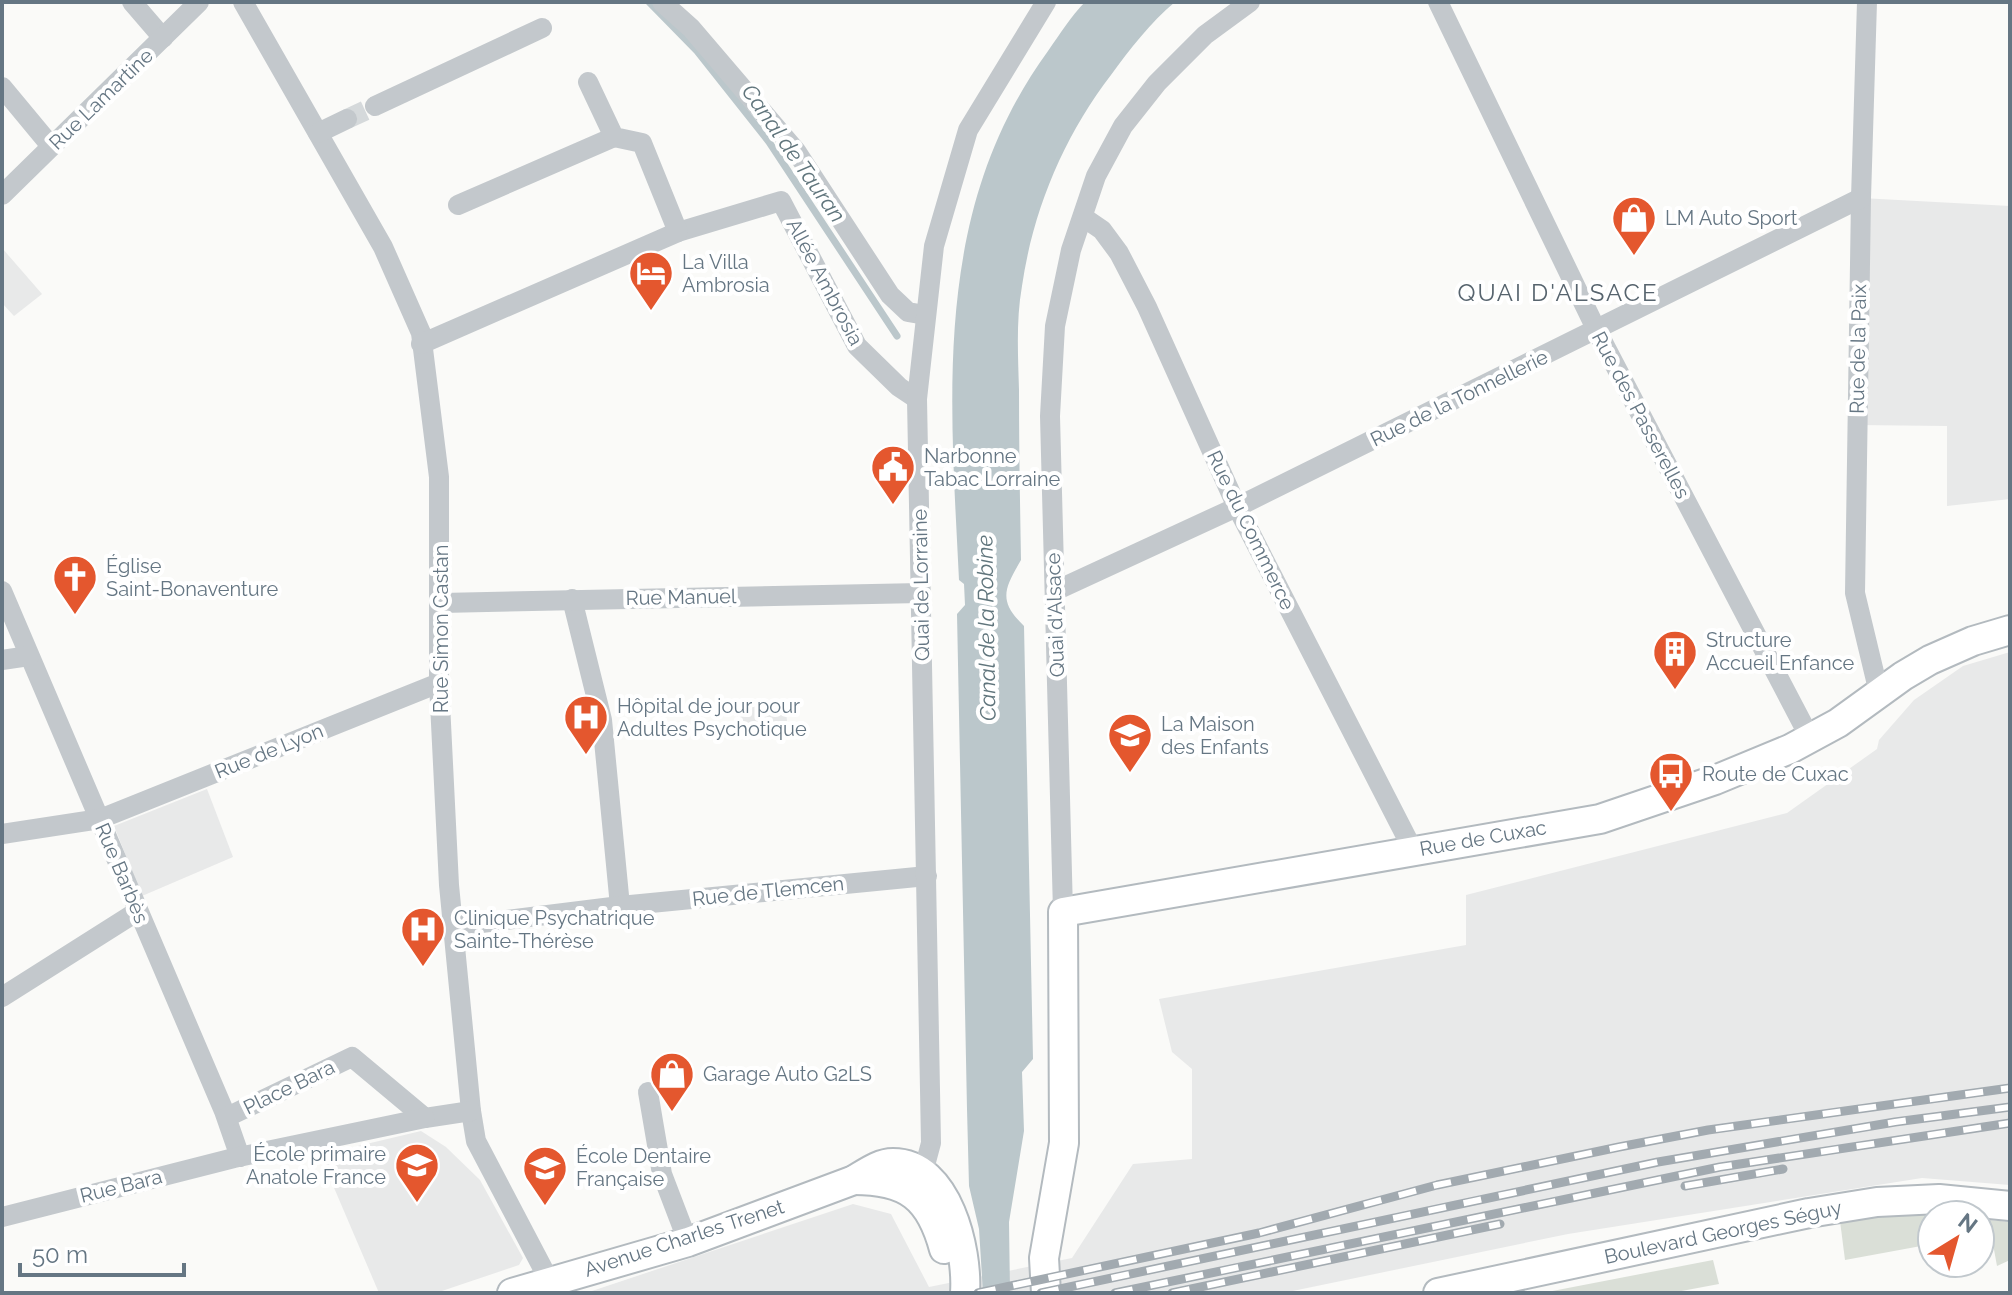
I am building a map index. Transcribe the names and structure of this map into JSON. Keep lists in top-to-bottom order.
{
  "streets": {
    "street": [
      "Rue Lamartine",
      "Allée Ambrosia",
      "Rue de la Paix",
      "Rue de la Tonnellerie",
      "Rue des Passerelles",
      "Rue du Commerce",
      "Quai de Lorraine",
      "Rue Manuel",
      "Quai d'Alsace",
      "Rue Simon Castan",
      "Rue de Lyon",
      "Rue de Cuxac",
      "Rue Barbès",
      "Rue de Tlemcen",
      "Place Bara",
      "Rue Bara",
      "Boulevard Georges Séguy",
      "Avenue Charles Trenet"
    ]
  },
  "crossings": [
    ["Allée Ambrosia", "Quai de Lorraine"],
    ["Allée Ambrosia", "Rue Simon Castan"],
    ["Rue de la Paix", "Rue de la Tonnellerie"],
    ["Rue de la Paix", "Rue de Cuxac"],
    ["Rue de la Tonnellerie", "Rue des Passerelles"],
    ["Rue de la Tonnellerie", "Rue du Commerce"],
    ["Rue de la Tonnellerie", "Quai d'Alsace"],
    ["Rue des Passerelles", "Rue de Cuxac"],
    ["Rue du Commerce", "Quai d'Alsace"],
    ["Rue du Commerce", "Rue de Cuxac"],
    ["Quai de Lorraine", "Rue Manuel"],
    ["Quai de Lorraine", "Rue de Tlemcen"],
    ["Quai de Lorraine", "Avenue Charles Trenet"],
    ["Rue Manuel", "Rue Simon Castan"],
    ["Quai d'Alsace", "Rue de Cuxac"],
    ["Rue Simon Castan", "Rue de Lyon"],
    ["Rue Simon Castan", "Avenue Charles Trenet"],
    ["Rue de Lyon", "Rue Barbès"],
    ["Rue Barbès", "Place Bara"],
    ["Rue Barbès", "Rue Bara"]
  ],
  "districts": ["QUAI D'ALSACE"],
  "water": ["Canal de Tauran", "Canal de la Robine"],
  "places": {
    "shop": ["LM Auto Sport", "Garage Auto G2LS"],
    "hotel": ["La Villa Ambrosia"],
    "public building": ["Narbonne Tabac Lorraine"],
    "church": ["Église Saint-Bonaventure"],
    "building": ["Structure Accueil Enfance"],
    "hospital": ["Hôpital de jour pour Adultes Psychotique", "Clinique Psychatrique Sainte-Thérèse"],
    "school or university": ["La Maison des Enfants", "École primaire Anatole France", "École Dentaire Française"],
    "bus stop": ["Route de Cuxac"]
  },
  "scale_bar": "50 m",
  "north": "top right"
}
